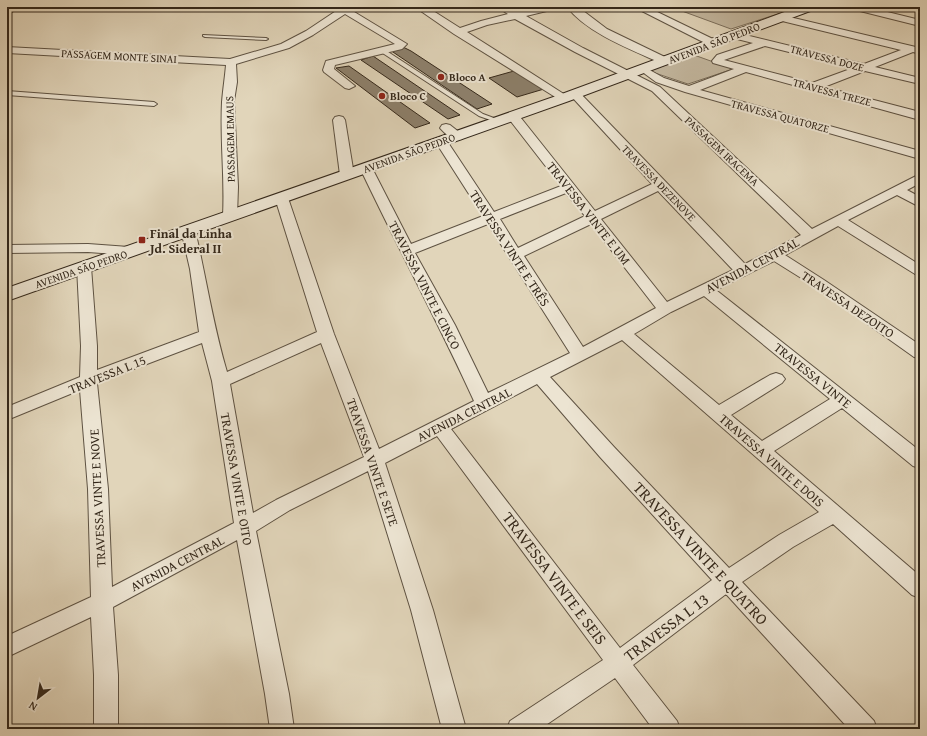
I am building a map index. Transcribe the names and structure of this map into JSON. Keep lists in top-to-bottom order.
{
  "streets": {
    "main road": ["AVENIDA SÃO PEDRO"],
    "street": [
      "PASSAGEM MONTE SINAI",
      "TRAVESSA DOZE",
      "TRAVESSA TREZE",
      "TRAVESSA QUATORZE",
      "PASSAGEM EMAUS",
      "PASSAGEM IRACEMA",
      "TRAVESSA DEZENOVE",
      "TRAVESSA VINTE E UM",
      "TRAVESSA VINTE E TRÊS",
      "AVENIDA CENTRAL",
      "TRAVESSA VINTE E CINCO",
      "TRAVESSA DEZOITO",
      "TRAVESSA L 15",
      "TRAVESSA VINTE",
      "TRAVESSA VINTE E DOIS",
      "TRAVESSA VINTE E SETE",
      "TRAVESSA VINTE E OITO",
      "TRAVESSA VINTE E NOVE",
      "TRAVESSA VINTE E QUATRO",
      "TRAVESSA VINTE E SEIS",
      "TRAVESSA L 13"
    ]
  },
  "crossings": [
    ["AVENIDA SÃO PEDRO", "TRAVESSA DOZE"],
    ["AVENIDA SÃO PEDRO", "TRAVESSA QUATORZE"],
    ["AVENIDA SÃO PEDRO", "PASSAGEM EMAUS"],
    ["AVENIDA SÃO PEDRO", "PASSAGEM IRACEMA"],
    ["AVENIDA SÃO PEDRO", "TRAVESSA DEZENOVE"],
    ["AVENIDA SÃO PEDRO", "TRAVESSA VINTE E UM"],
    ["AVENIDA SÃO PEDRO", "TRAVESSA VINTE E TRÊS"],
    ["AVENIDA SÃO PEDRO", "TRAVESSA VINTE E CINCO"],
    ["AVENIDA SÃO PEDRO", "TRAVESSA VINTE E SETE"],
    ["AVENIDA SÃO PEDRO", "TRAVESSA VINTE E OITO"],
    ["AVENIDA SÃO PEDRO", "TRAVESSA VINTE E NOVE"],
    ["PASSAGEM MONTE SINAI", "PASSAGEM EMAUS"],
    ["TRAVESSA DOZE", "TRAVESSA TREZE"],
    ["PASSAGEM IRACEMA", "AVENIDA CENTRAL"],
    ["TRAVESSA DEZENOVE", "AVENIDA CENTRAL"],
    ["TRAVESSA VINTE E UM", "AVENIDA CENTRAL"],
    ["TRAVESSA VINTE E TRÊS", "AVENIDA CENTRAL"],
    ["AVENIDA CENTRAL", "TRAVESSA VINTE E CINCO"],
    ["AVENIDA CENTRAL", "TRAVESSA DEZOITO"],
    ["AVENIDA CENTRAL", "TRAVESSA VINTE"],
    ["AVENIDA CENTRAL", "TRAVESSA VINTE E DOIS"],
    ["AVENIDA CENTRAL", "TRAVESSA VINTE E SETE"],
    ["AVENIDA CENTRAL", "TRAVESSA VINTE E OITO"],
    ["AVENIDA CENTRAL", "TRAVESSA VINTE E NOVE"],
    ["AVENIDA CENTRAL", "TRAVESSA VINTE E QUATRO"],
    ["AVENIDA CENTRAL", "TRAVESSA VINTE E SEIS"],
    ["TRAVESSA L 15", "TRAVESSA VINTE E OITO"],
    ["TRAVESSA L 15", "TRAVESSA VINTE E NOVE"],
    ["TRAVESSA VINTE E DOIS", "TRAVESSA L 13"],
    ["TRAVESSA VINTE E QUATRO", "TRAVESSA L 13"],
    ["TRAVESSA VINTE E SEIS", "TRAVESSA L 13"]
  ],
  "places": {
    "other": ["Bloco A", "Bloco C"],
    "transit": ["Final da Linha Jd. Sideral II"]
  },
  "north": "bottom left"
}
